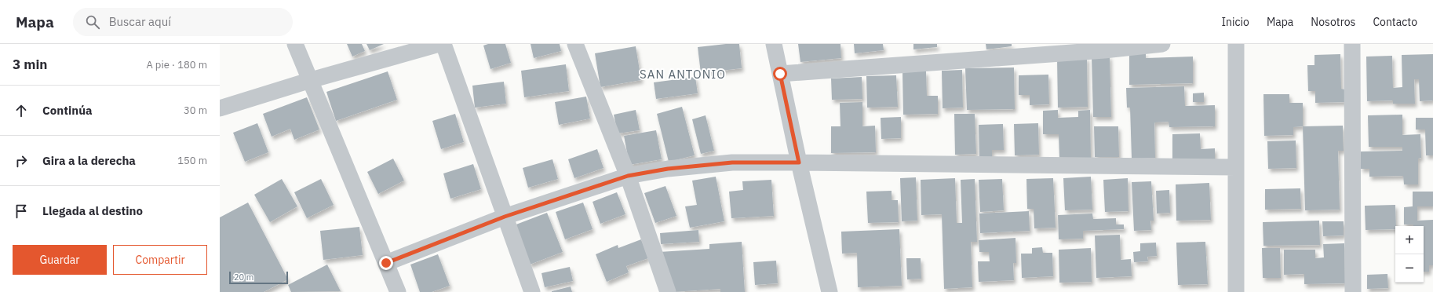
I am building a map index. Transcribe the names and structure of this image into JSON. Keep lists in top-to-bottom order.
{
  "districts": ["SAN ANTONIO"],
  "scale_bar": "20 m",
  "page": {
    "header": "Mapa",
    "search": "Buscar aquí",
    "nav": [
      "Inicio",
      "Mapa",
      "Nosotros",
      "Contacto"
    ],
    "heading": ["3 min", "A pie · 180 m"],
    "list": [
      ["Continúa", "30 m"],
      ["Gira a la derecha", "150 m"],
      "Llegada al destino"
    ],
    "map_buttons": ["+", "−"],
    "buttons": ["Guardar", "Compartir"],
    "scale": "20 m"
  }
}
